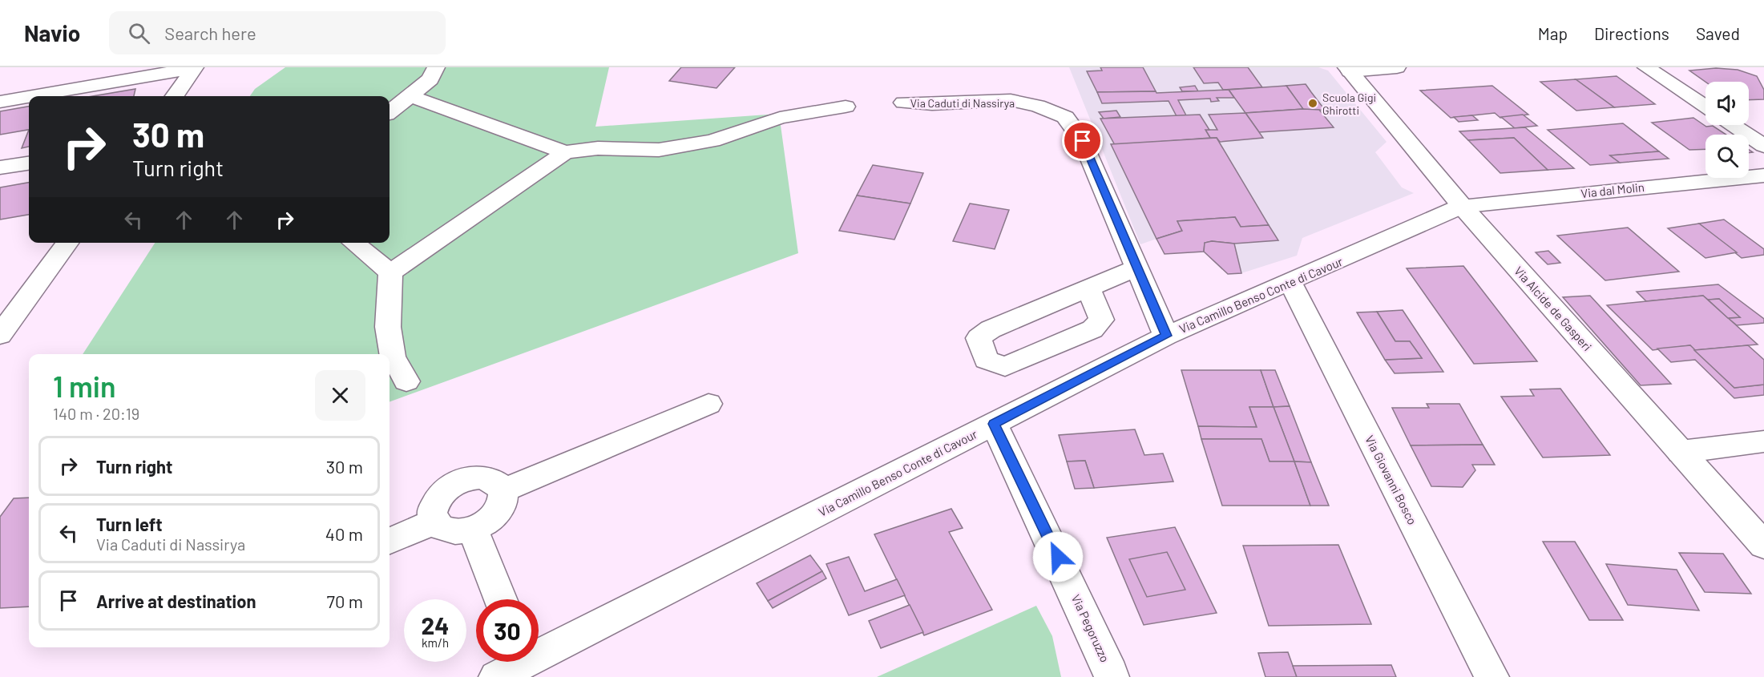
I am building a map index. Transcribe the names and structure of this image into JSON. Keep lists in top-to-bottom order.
{
  "streets": {
    "street": [
      "Via Caduti di Nassirya",
      "Via dal Molin",
      "Via Camillo Benso Conte di Cavour",
      "Via Alcide de Gasperi",
      "Via Giovanni Bosco",
      "Via Pegoruzzo"
    ]
  },
  "crossings": [
    ["Via Caduti di Nassirya", "Via Camillo Benso Conte di Cavour"],
    ["Via dal Molin", "Via Camillo Benso Conte di Cavour"],
    ["Via dal Molin", "Via Alcide de Gasperi"],
    ["Via Camillo Benso Conte di Cavour", "Via Alcide de Gasperi"],
    ["Via Camillo Benso Conte di Cavour", "Via Giovanni Bosco"],
    ["Via Camillo Benso Conte di Cavour", "Via Pegoruzzo"]
  ],
  "places": ["Scuola Gigi Ghirotti"],
  "page": {
    "header": "Navio",
    "search": "Search here",
    "nav": ["Map", "Directions", "Saved"],
    "turn": ["30 m", "Turn right"],
    "heading": ["1 min", "140 m · 20:19"],
    "list": [
      {
        "name": "Turn right",
        "value": "30 m"
      },
      {
        "name": "Turn left",
        "note": "Via Caduti di Nassirya",
        "value": "40 m"
      },
      {
        "name": "Arrive at destination",
        "value": "70 m"
      }
    ],
    "speed": "24 km/h",
    "limit": "30"
  }
}
